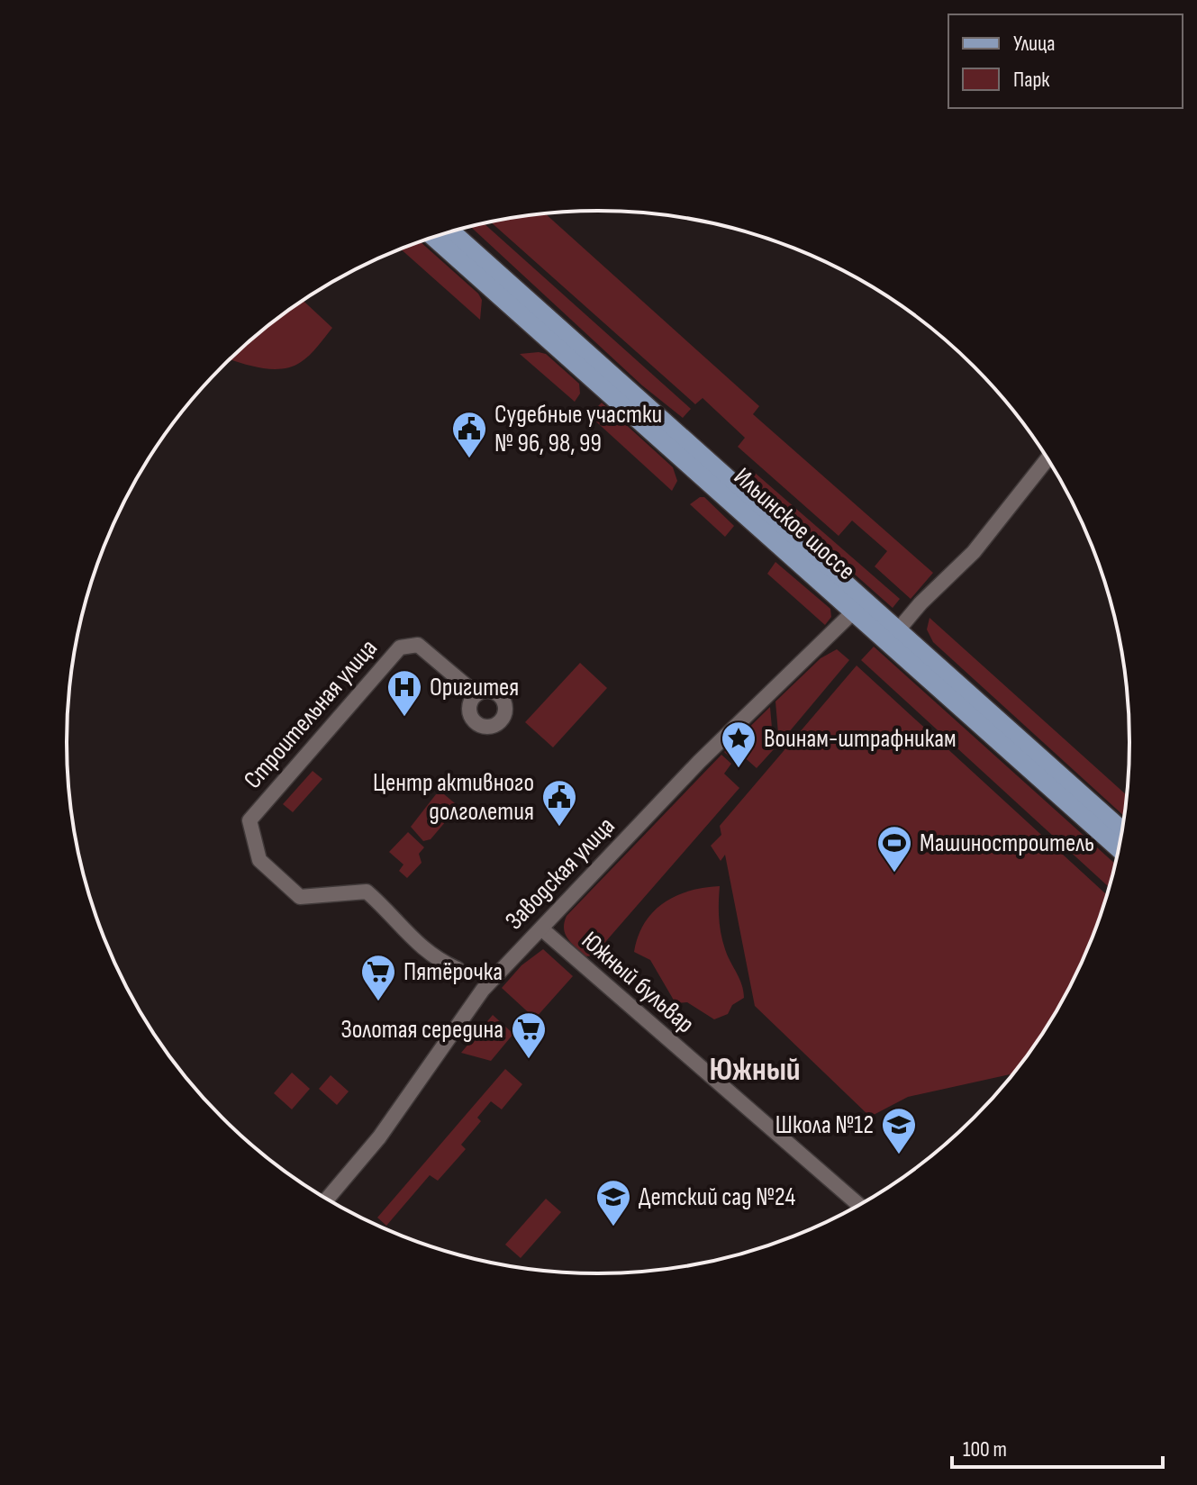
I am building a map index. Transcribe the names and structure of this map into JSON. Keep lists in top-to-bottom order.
{
  "streets": {
    "main road": ["Ильинское шоссе"],
    "street": ["Строительная улица", "Заводская улица", "Южный бульвар"]
  },
  "crossings": [
    ["Ильинское шоссе", "Заводская улица"],
    ["Заводская улица", "Южный бульвар"]
  ],
  "districts": ["Южный"],
  "places": {
    "public building": ["Судебные участки № 96, 98, 99", "Центр активного долголетия"],
    "hospital": ["Оригитея"],
    "place": ["Воинам-штрафникам"],
    "sports": ["Машиностроитель"],
    "supermarket": ["Пятёрочка", "Золотая середина"],
    "school or university": ["Школа №12", "Детский сад №24"]
  },
  "legend": ["Улица", "Парк"],
  "scale_bar": "100 m"
}
